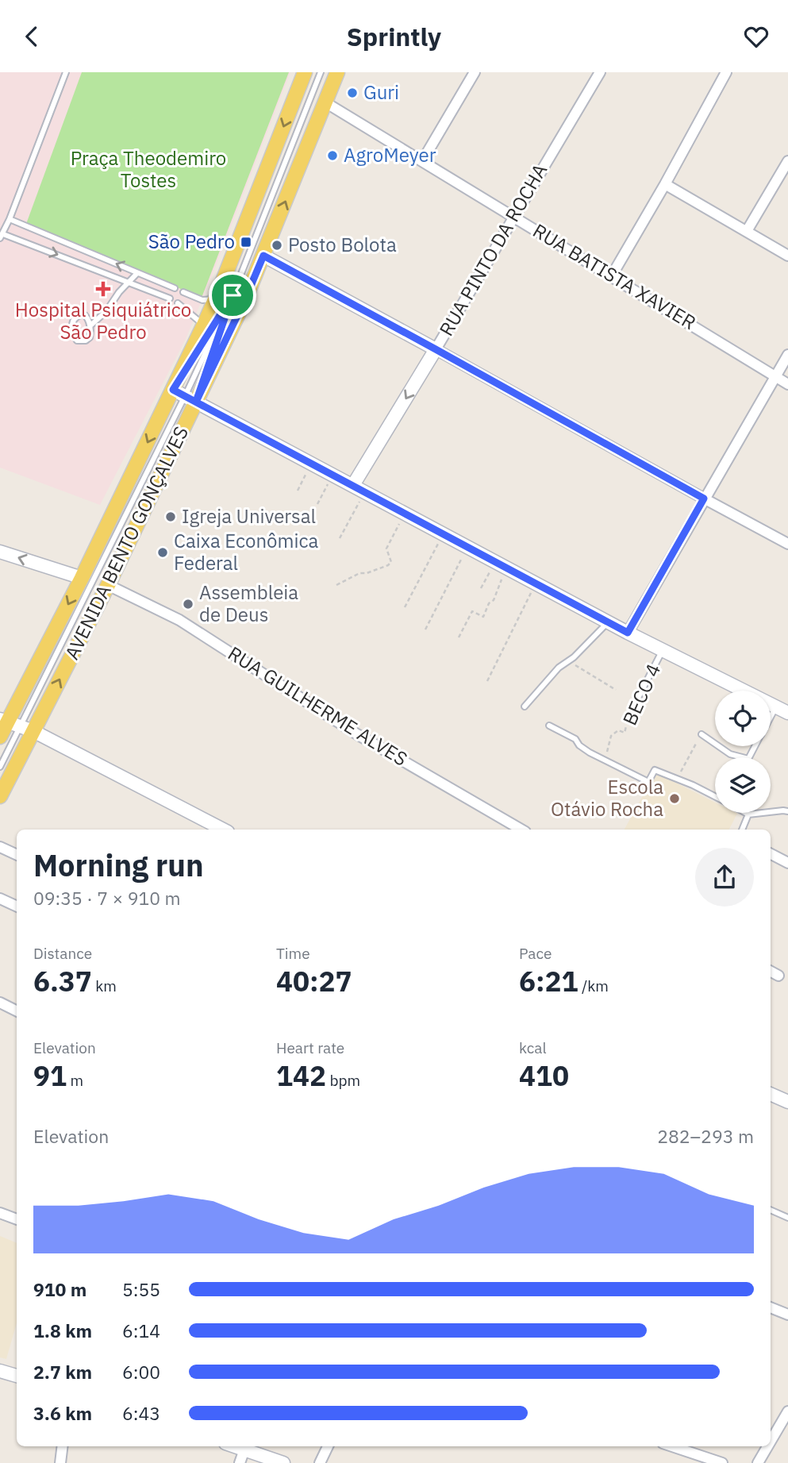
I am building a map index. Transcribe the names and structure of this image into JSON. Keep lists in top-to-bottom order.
{
  "streets": {
    "main road": ["AVENIDA BENTO GONÇALVES"],
    "street": ["RUA PINTO DA ROCHA", "RUA BATISTA XAVIER", "RUA GUILHERME ALVES"],
    "lane": ["BECO 4"]
  },
  "crossings": [
    ["RUA PINTO DA ROCHA", "RUA BATISTA XAVIER"],
    ["RUA BATISTA XAVIER", "AVENIDA BENTO GONÇALVES"],
    ["AVENIDA BENTO GONÇALVES", "RUA GUILHERME ALVES"]
  ],
  "parks": ["Praça Theodemiro Tostes"],
  "places": {
    "other": [
      "Guri",
      "AgroMeyer",
      "Posto Bolota",
      "Igreja Universal",
      "Caixa Econômica Federal",
      "Assembleia de Deus",
      "Escola Otávio Rocha"
    ],
    "transit": ["São Pedro"],
    "health": ["Hospital Psiquiátrico São Pedro"]
  },
  "page": {
    "header": "Sprintly",
    "heading": ["Morning run", "09:35 · 7 × 910 m"],
    "stats": [
      ["Distance", "6.37 km"],
      ["Time", "40:27"],
      ["Pace", "6:21 /km"],
      ["Elevation", "91 m"],
      ["Heart rate", "142 bpm"],
      ["kcal", "410"]
    ],
    "chart": ["Elevation", "282–293 m"],
    "list": [
      {
        "name": "910 m",
        "note": "5:55"
      },
      {
        "name": "1.8 km",
        "note": "6:14"
      },
      {
        "name": "2.7 km",
        "note": "6:00"
      },
      {
        "name": "3.6 km",
        "note": "6:43"
      }
    ]
  }
}
